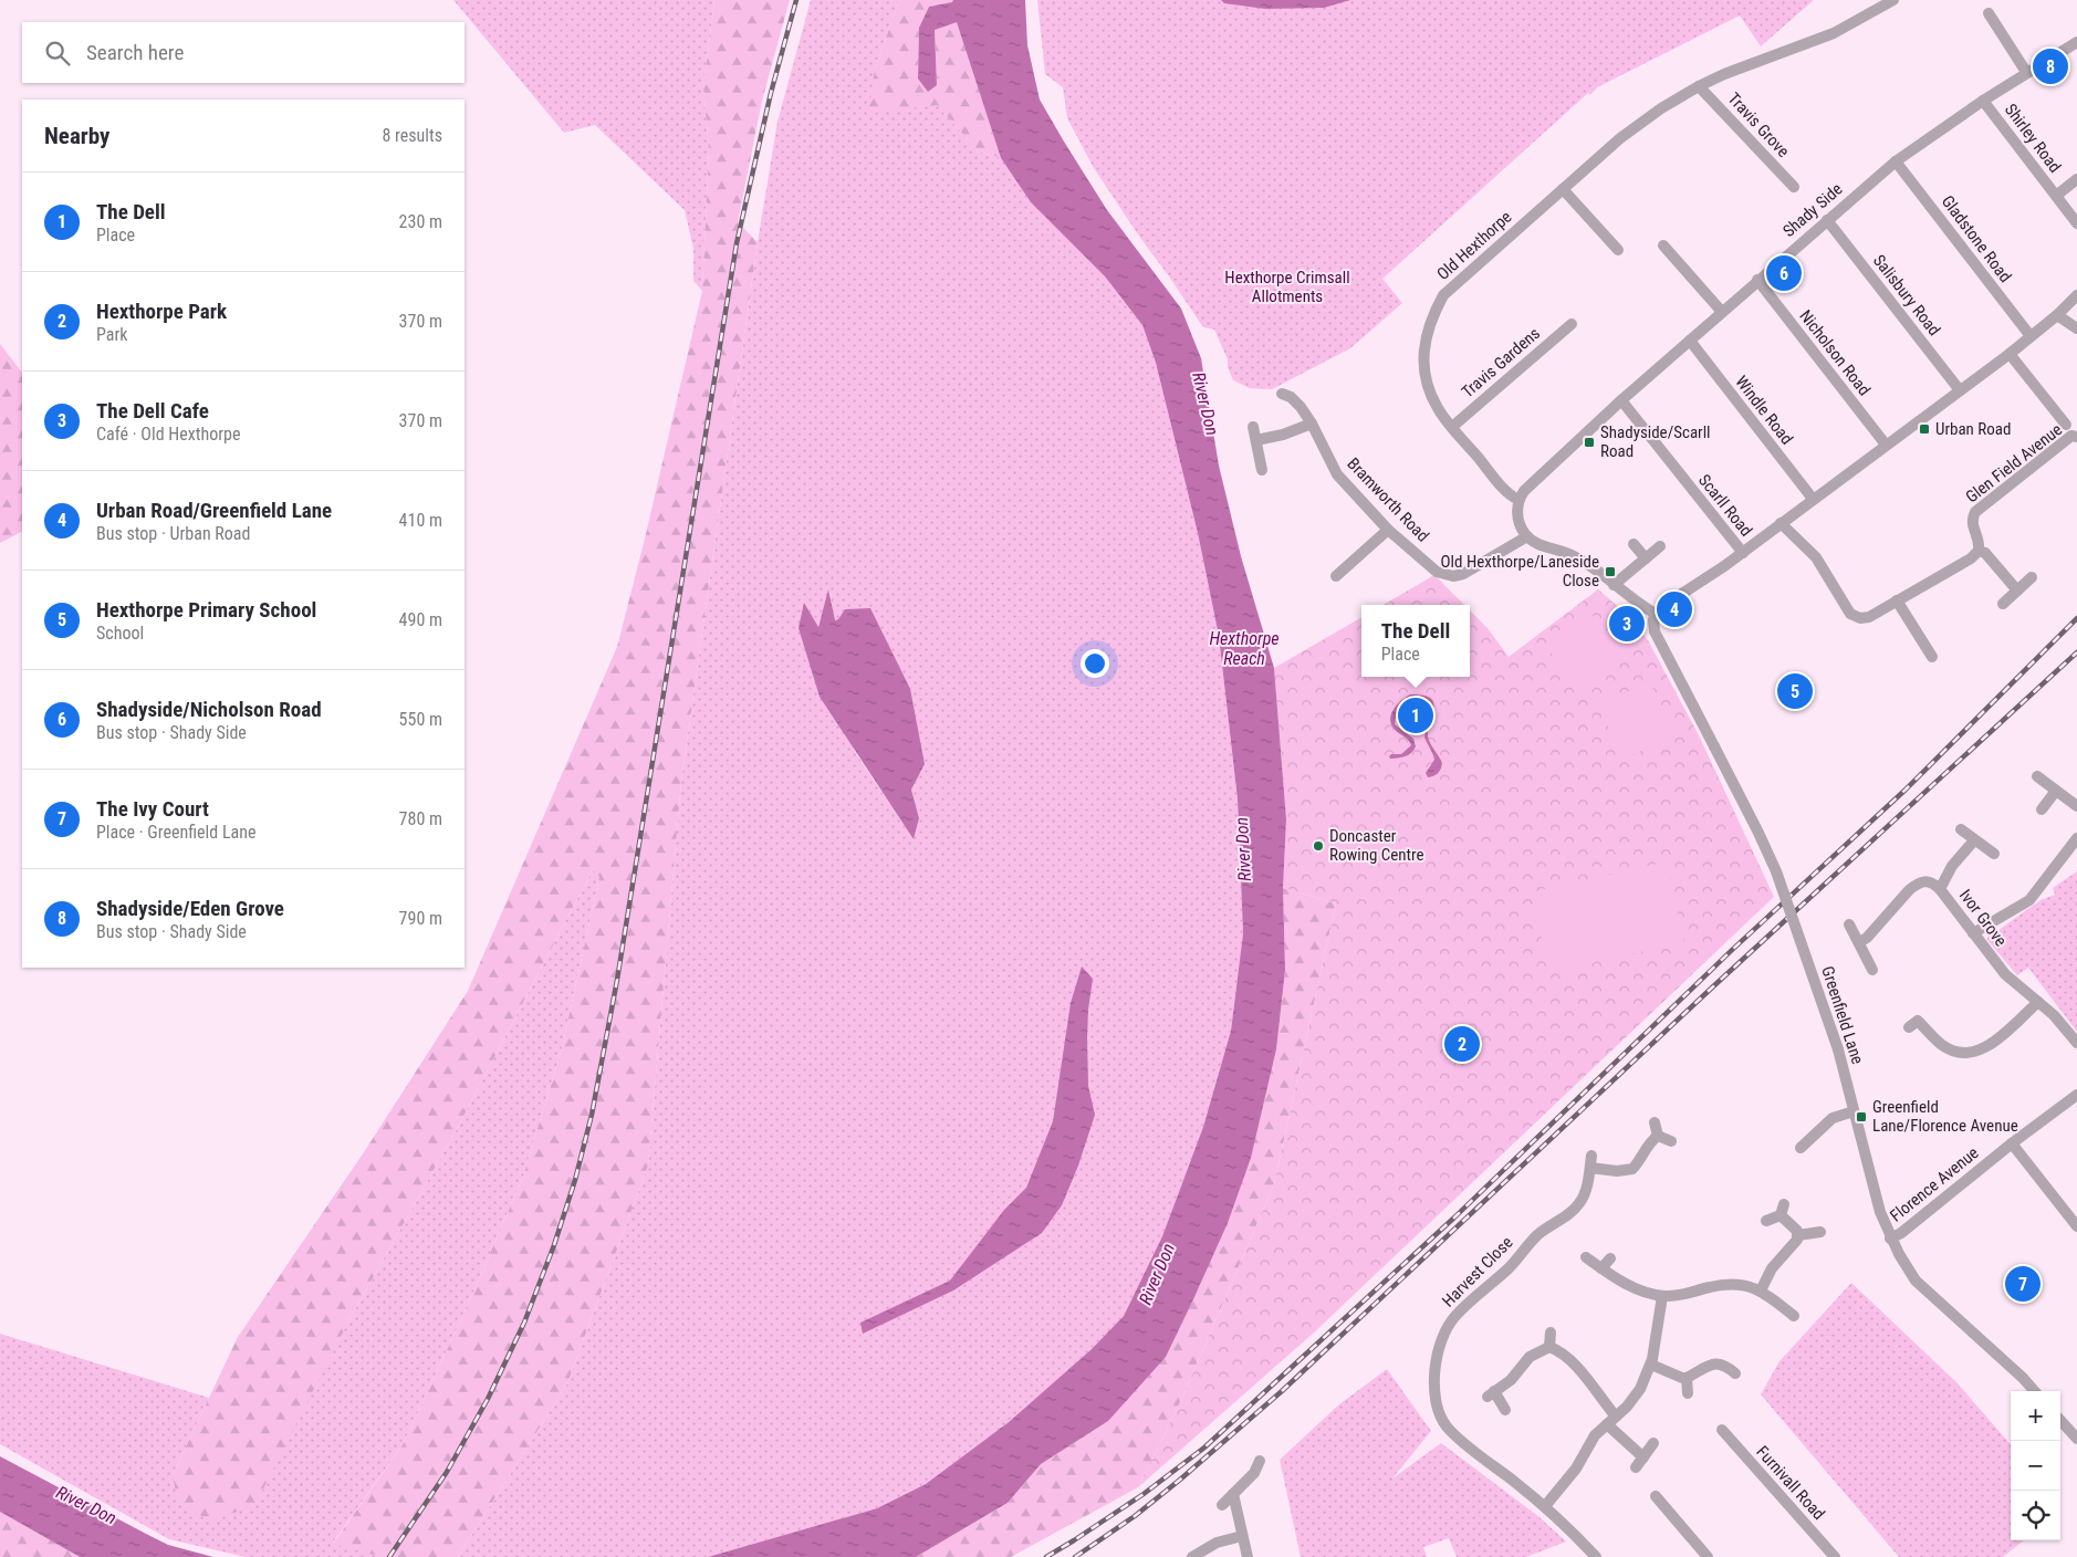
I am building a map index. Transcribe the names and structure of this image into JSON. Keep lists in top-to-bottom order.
{
  "streets": {
    "street": [
      "Travis Grove",
      "Shirley Road",
      "Shady Side",
      "Gladstone Road",
      "Old Hexthorpe",
      "Salisbury Road",
      "Nicholson Road",
      "Travis Gardens",
      "Windle Road",
      "Glen Field Avenue",
      "Bramworth Road",
      "Scarll Road",
      "Ivor Grove",
      "Greenfield Lane",
      "Florence Avenue",
      "Harvest Close",
      "Furnivall Road"
    ]
  },
  "crossings": [
    ["Travis Grove", "Old Hexthorpe"],
    ["Shirley Road", "Shady Side"],
    ["Shady Side", "Gladstone Road"],
    ["Shady Side", "Old Hexthorpe"],
    ["Shady Side", "Salisbury Road"],
    ["Shady Side", "Nicholson Road"],
    ["Shady Side", "Windle Road"],
    ["Shady Side", "Scarll Road"],
    ["Old Hexthorpe", "Travis Gardens"],
    ["Greenfield Lane", "Florence Avenue"]
  ],
  "water": ["River Don", "Hexthorpe Reach"],
  "parks": ["Hexthorpe Crimsall Allotments"],
  "places": {
    "transit": [
      "Urban Road",
      "Shadyside/Scarll Road",
      "Old Hexthorpe/Laneside Close",
      "Greenfield Lane/Florence Avenue"
    ],
    "other": ["Doncaster Rowing Centre"]
  },
  "page": {
    "search": "Search here",
    "pins": [
      "8",
      "6",
      "4",
      "3",
      "5",
      "1",
      "2",
      "7"
    ],
    "heading": ["Nearby", "8 results"],
    "list": [
      {
        "mark": "1",
        "name": "The Dell",
        "note": "Place",
        "value": "230 m"
      },
      {
        "mark": "2",
        "name": "Hexthorpe Park",
        "note": "Park",
        "value": "370 m"
      },
      {
        "mark": "3",
        "name": "The Dell Cafe",
        "note": "Café · Old Hexthorpe",
        "value": "370 m"
      },
      {
        "mark": "4",
        "name": "Urban Road/Greenfield Lane",
        "note": "Bus stop · Urban Road",
        "value": "410 m"
      },
      {
        "mark": "5",
        "name": "Hexthorpe Primary School",
        "note": "School",
        "value": "490 m"
      },
      {
        "mark": "6",
        "name": "Shadyside/Nicholson Road",
        "note": "Bus stop · Shady Side",
        "value": "550 m"
      },
      {
        "mark": "7",
        "name": "The Ivy Court",
        "note": "Place · Greenfield Lane",
        "value": "780 m"
      },
      {
        "mark": "8",
        "name": "Shadyside/Eden Grove",
        "note": "Bus stop · Shady Side",
        "value": "790 m"
      }
    ],
    "popup": ["The Dell", "Place"],
    "map_buttons": ["+", "−"]
  }
}
